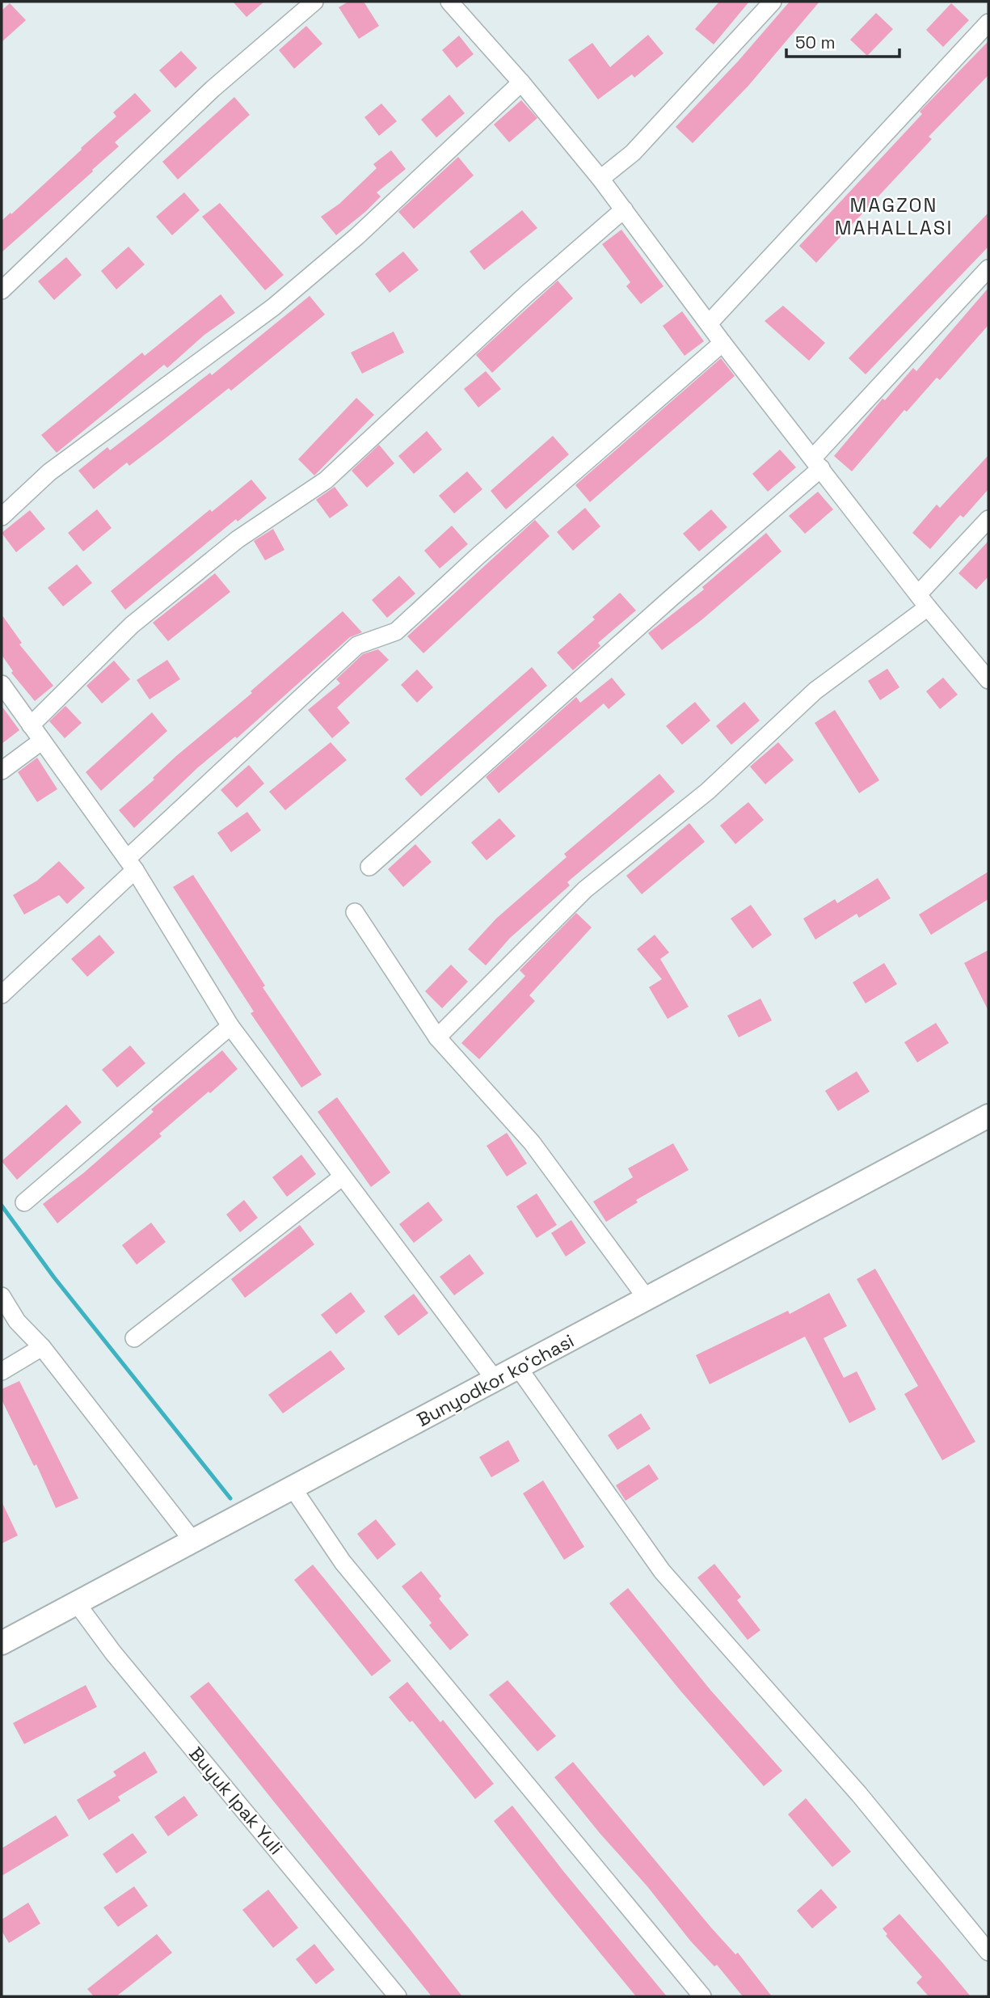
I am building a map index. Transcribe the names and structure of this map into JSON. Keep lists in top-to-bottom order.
{
  "streets": {
    "main road": ["Bunyodkor koʻchasi"],
    "street": ["Buyuk Ipak Yuli"]
  },
  "crossings": [
    ["Bunyodkor koʻchasi", "Buyuk Ipak Yuli"]
  ],
  "districts": ["MAGZON MAHALLASI"],
  "scale_bar": "50 m"
}
